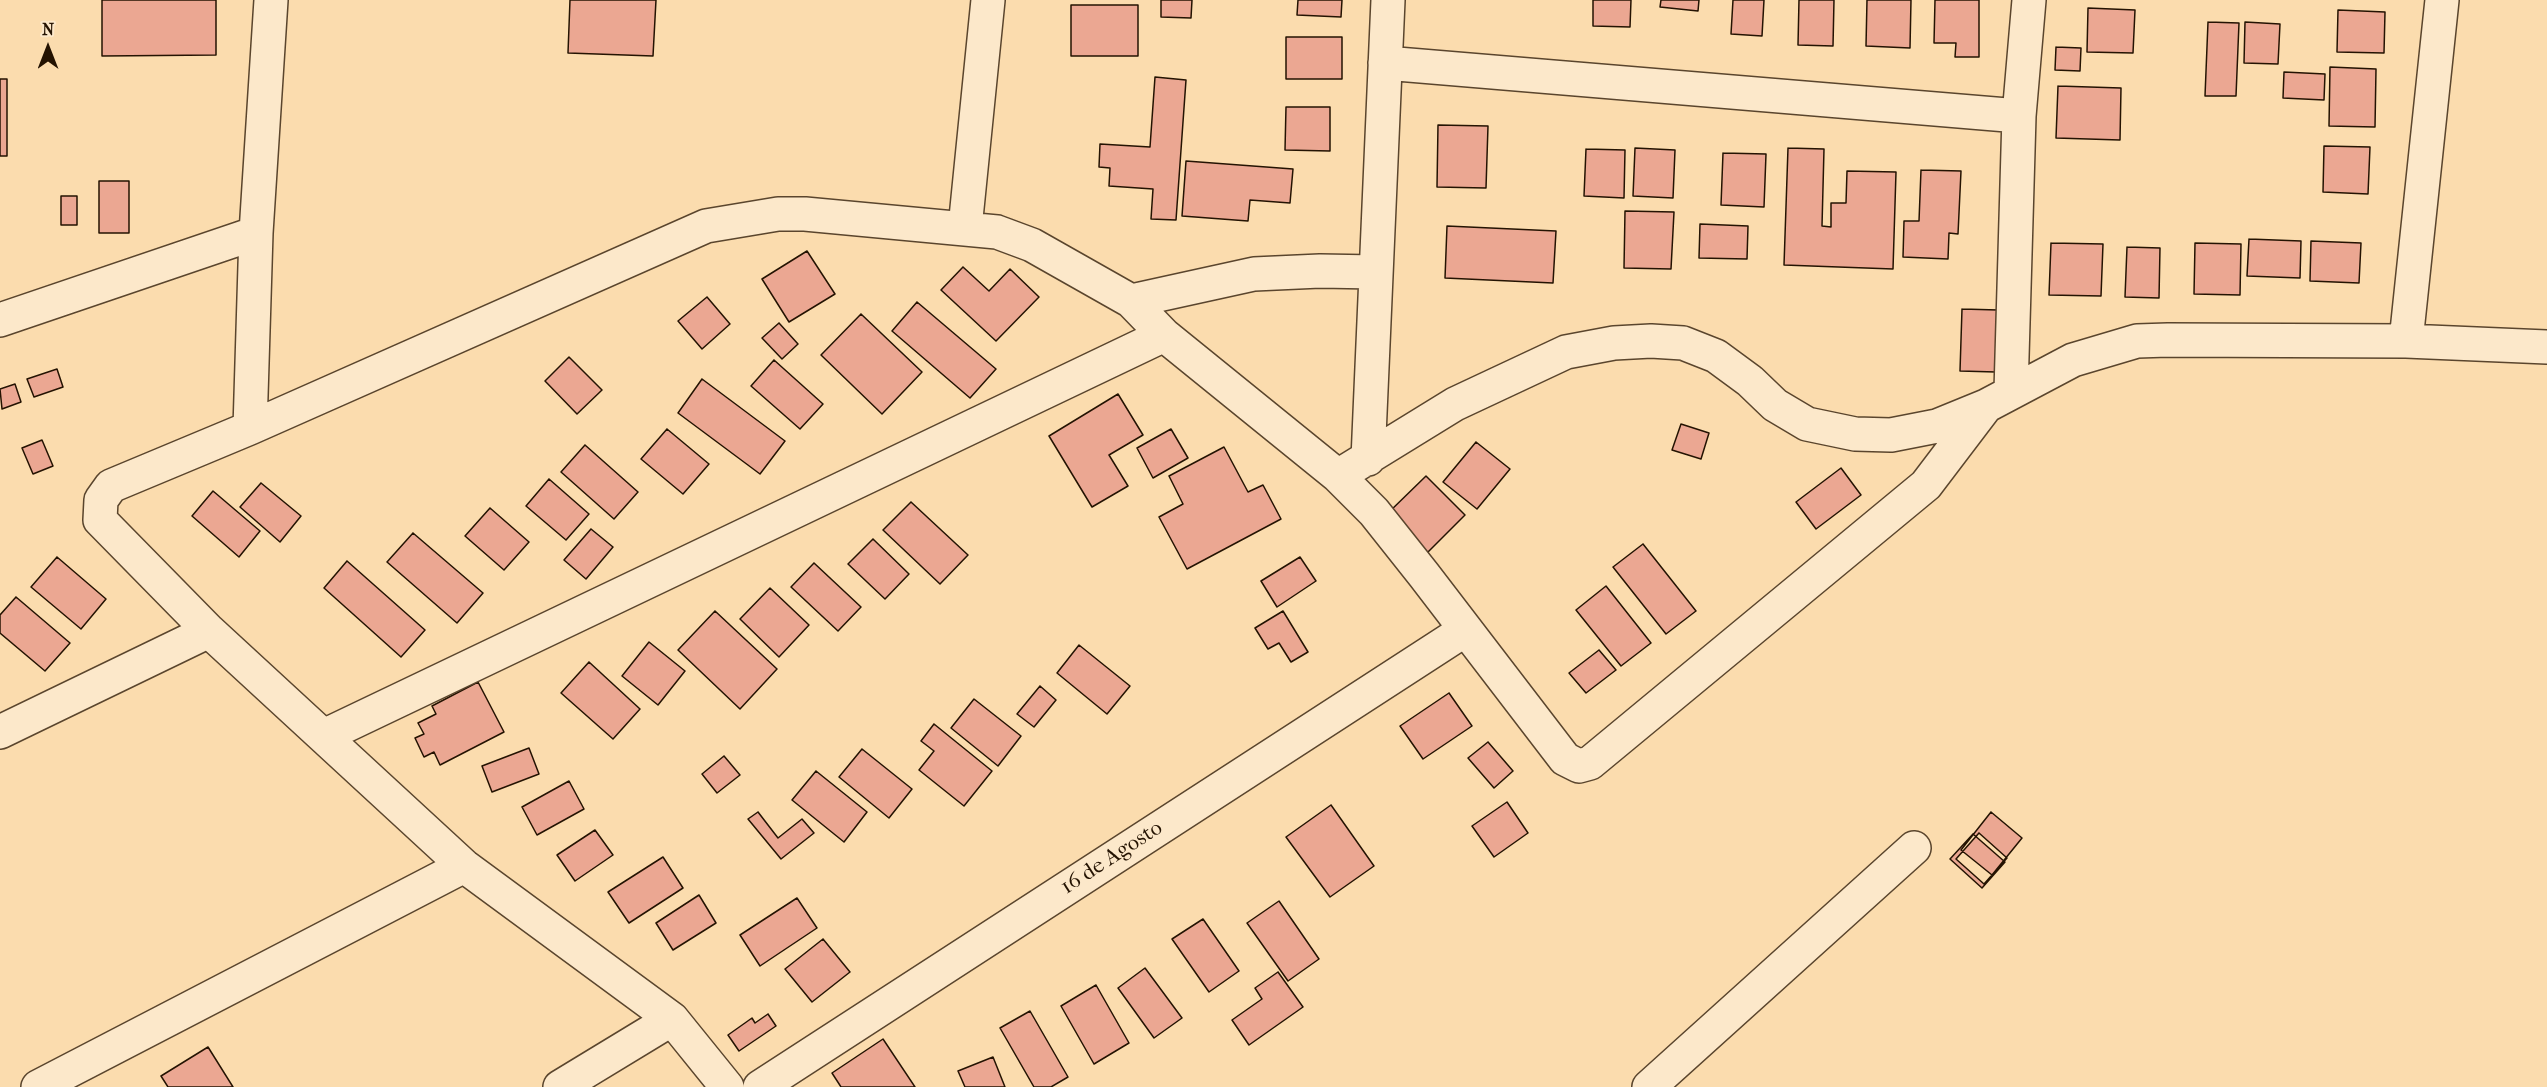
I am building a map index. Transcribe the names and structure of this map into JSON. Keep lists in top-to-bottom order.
{
  "streets": {
    "street": ["16 de Agosto"]
  },
  "north": "top"
}
